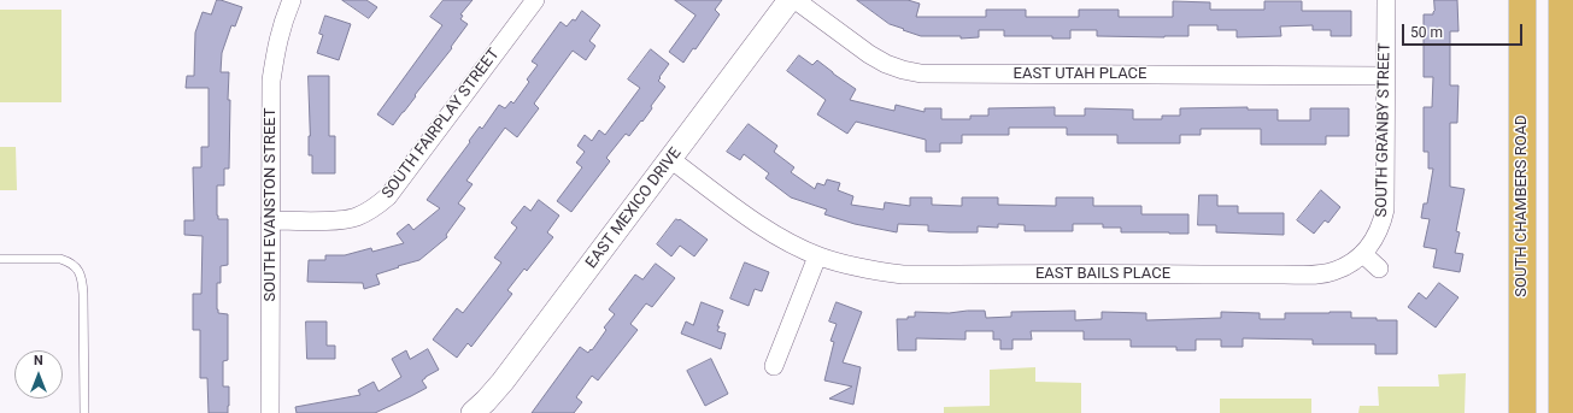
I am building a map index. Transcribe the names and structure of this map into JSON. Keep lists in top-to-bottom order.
{
  "streets": {
    "main road": ["SOUTH CHAMBERS ROAD"],
    "street": [
      "EAST UTAH PLACE",
      "SOUTH FAIRPLAY STREET",
      "SOUTH GRANBY STREET",
      "SOUTH EVANSTON STREET",
      "EAST MEXICO DRIVE",
      "EAST BAILS PLACE"
    ]
  },
  "crossings": [
    ["EAST UTAH PLACE", "SOUTH GRANBY STREET"],
    ["SOUTH FAIRPLAY STREET", "SOUTH EVANSTON STREET"],
    ["SOUTH GRANBY STREET", "EAST BAILS PLACE"],
    ["EAST MEXICO DRIVE", "EAST BAILS PLACE"]
  ],
  "scale_bar": "50 m",
  "north": "top"
}
